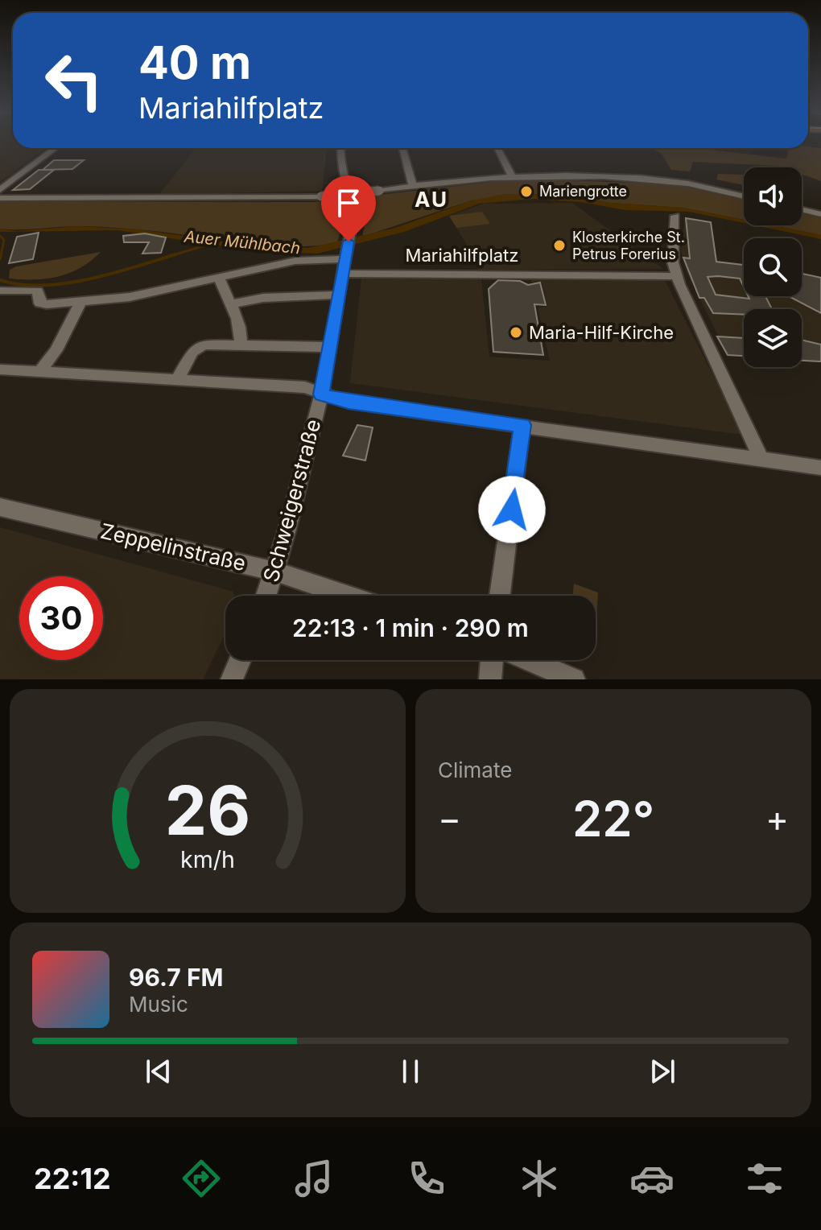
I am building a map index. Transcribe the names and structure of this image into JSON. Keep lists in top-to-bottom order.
{
  "streets": {
    "street": ["Mariahilfplatz", "Schweigerstraße", "Zeppelinstraße"]
  },
  "crossings": [
    ["Schweigerstraße", "Zeppelinstraße"]
  ],
  "districts": ["AU"],
  "water": ["Auer Mühlbach"],
  "places": ["Mariengrotte", "Klosterkirche St. Petrus Forerius", "Maria-Hilf-Kirche"],
  "page": {
    "turn": ["40 m", "Mariahilfplatz"],
    "limit": "30",
    "trip": "22:13 · 1 min · 290 m",
    "tile": "Climate",
    "heat": ["−", "22°", "+"],
    "song": ["96.7 FM", "Music"],
    "tabs": "22:12",
    "gauge": ["26", "km/h"]
  }
}
